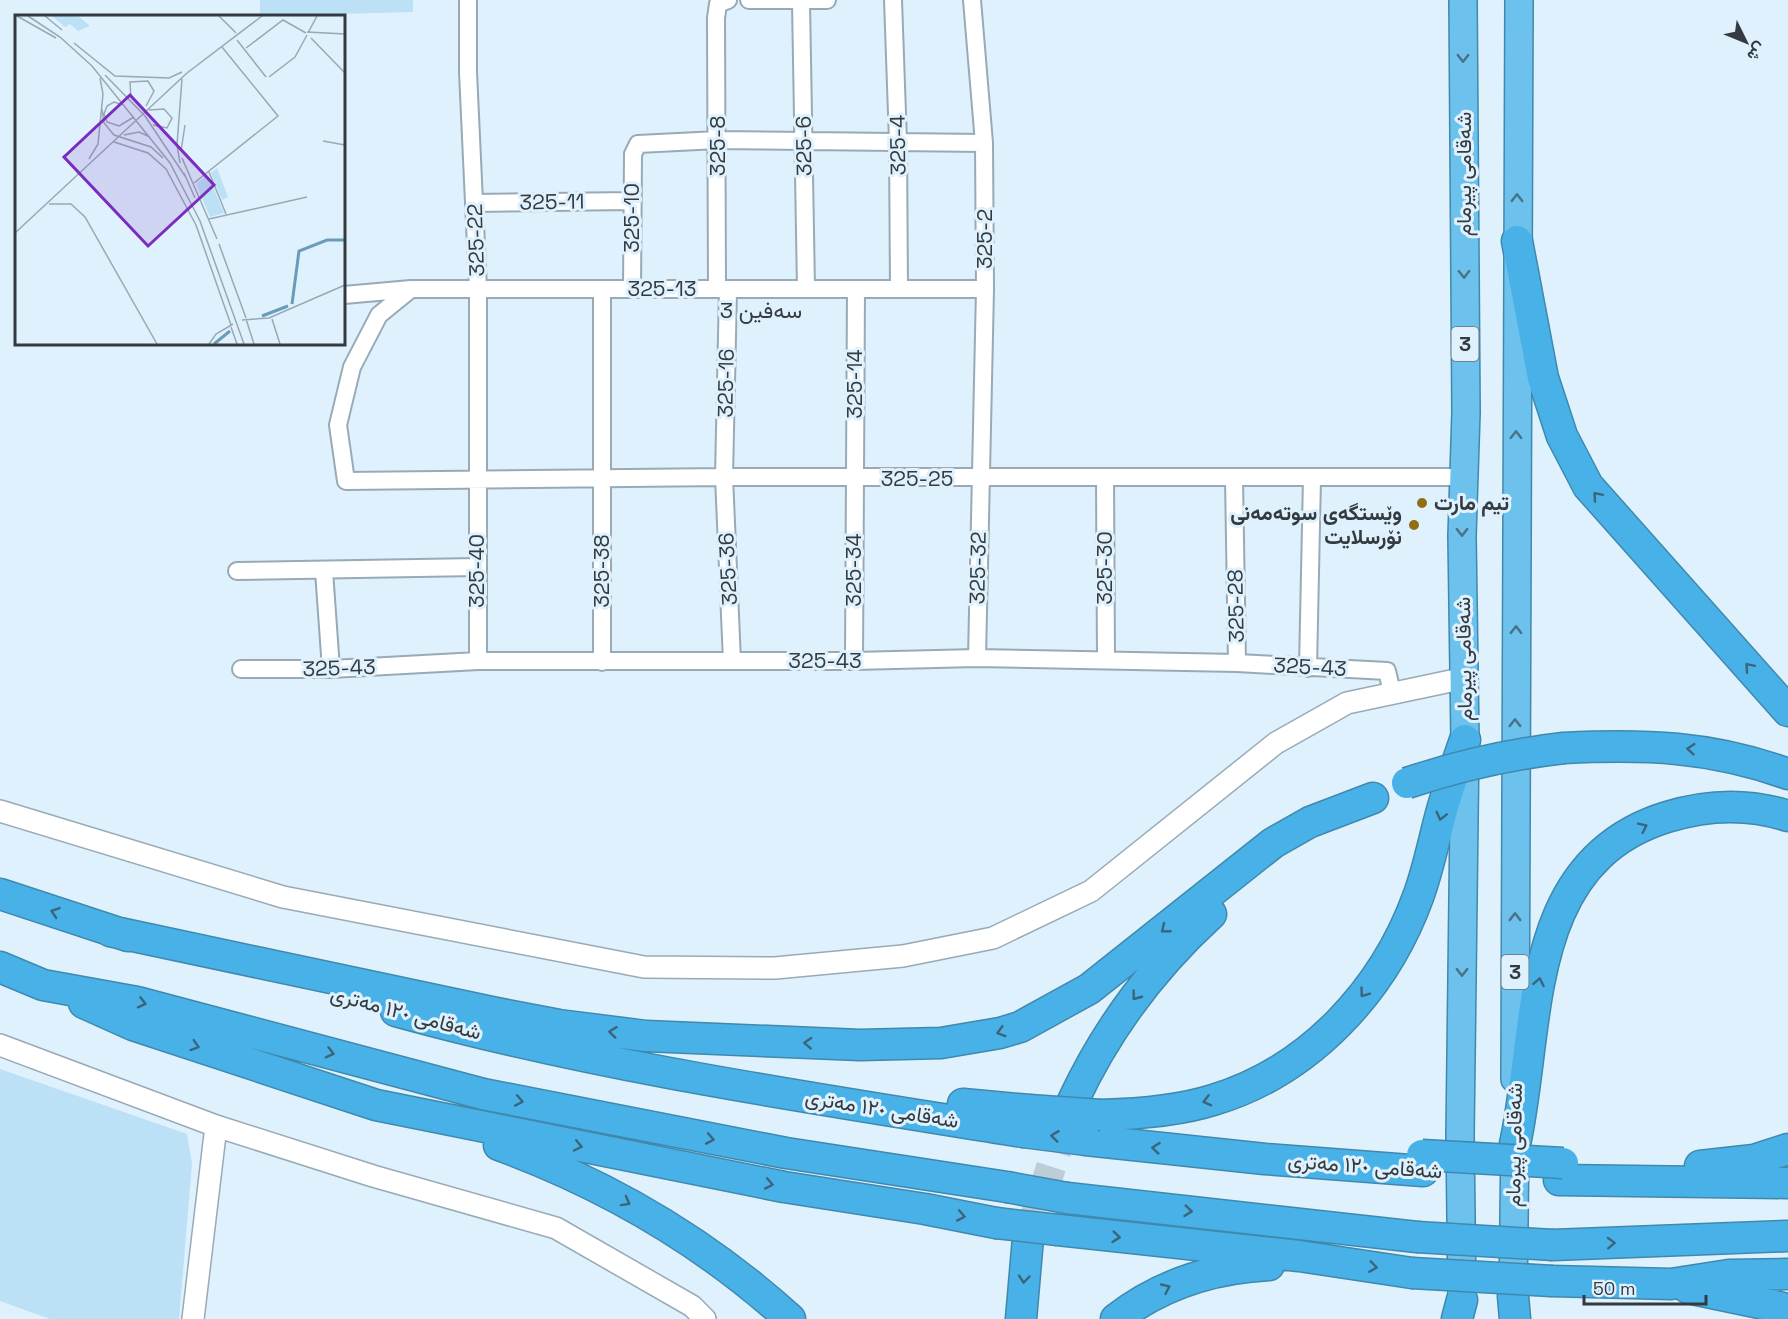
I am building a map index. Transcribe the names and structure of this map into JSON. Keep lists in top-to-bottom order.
{
  "streets": {
    "highway": ["شەقامی پیرمام", "3", "شەقامی ١٢٠ مەتری"],
    "street": [
      "325-4",
      "325-8",
      "325-6",
      "325-11",
      "325-10",
      "325-2",
      "325-22",
      "325-13",
      "325-16",
      "325-14",
      "325-25",
      "325-32",
      "325-30",
      "325-36",
      "325-34",
      "325-40",
      "325-38",
      "325-28",
      "325-43"
    ]
  },
  "crossings": [
    ["325-4", "325-13"],
    ["325-8", "325-10"],
    ["325-8", "325-13"],
    ["325-8", "325-16"],
    ["325-6", "325-13"],
    ["شەقامی پیرمام", "325-25"],
    ["325-11", "325-10"],
    ["325-11", "325-22"],
    ["325-10", "325-13"],
    ["325-2", "325-13"],
    ["325-2", "325-25"],
    ["325-2", "325-32"],
    ["325-22", "325-13"],
    ["325-22", "325-25"],
    ["325-22", "325-40"],
    ["325-13", "325-16"],
    ["325-13", "325-14"],
    ["325-13", "325-25"],
    ["325-13", "325-38"],
    ["325-16", "325-25"],
    ["325-16", "325-36"],
    ["325-14", "325-25"],
    ["325-14", "325-34"],
    ["325-25", "325-32"],
    ["325-25", "325-30"],
    ["325-25", "325-36"],
    ["325-25", "325-34"],
    ["325-25", "325-40"],
    ["325-25", "325-38"],
    ["325-25", "325-28"],
    ["325-32", "325-43"],
    ["325-30", "325-43"],
    ["325-36", "325-43"],
    ["325-34", "325-43"],
    ["325-40", "325-43"],
    ["325-38", "325-43"],
    ["325-28", "325-43"]
  ],
  "districts": ["سەفین 3"],
  "places": ["تيم مارت", "وێستگەی سوتەمەنی نۆرسلایت"],
  "scale_bar": "50 m",
  "north": "bottom right"
}
